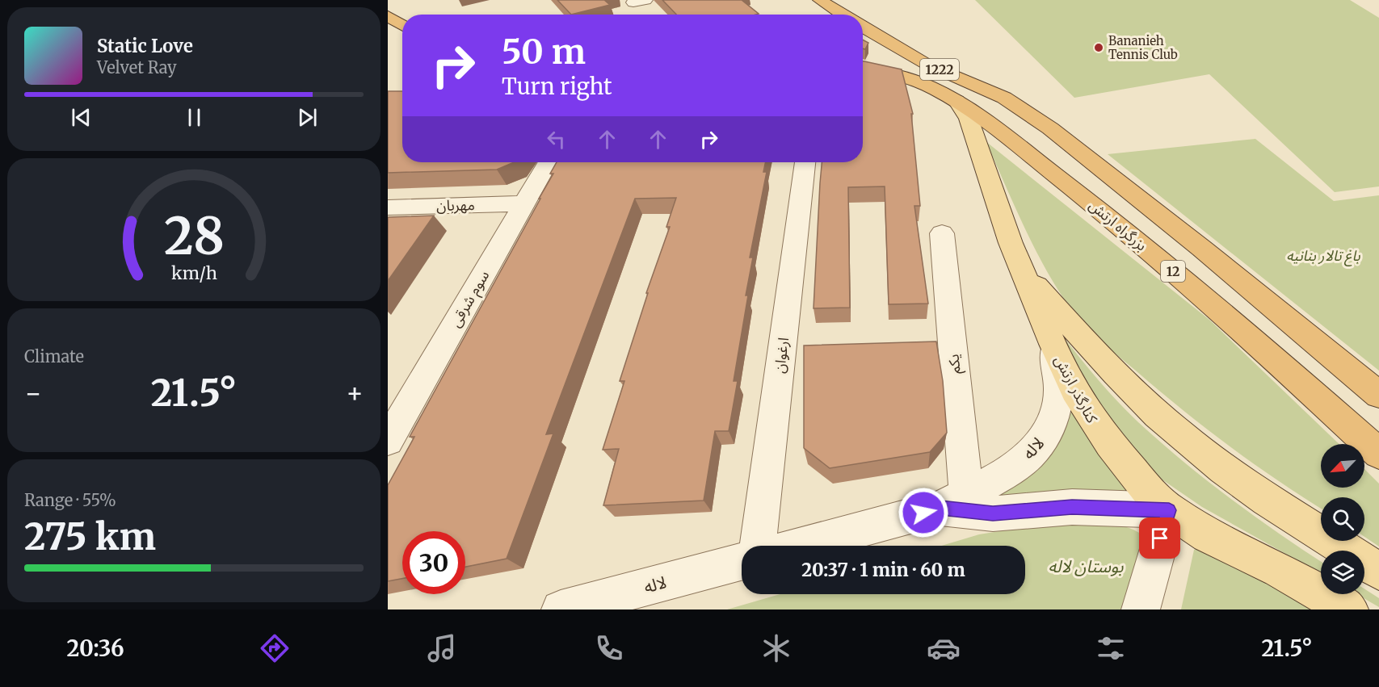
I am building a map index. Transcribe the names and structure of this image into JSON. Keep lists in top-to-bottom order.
{
  "streets": {
    "highway": ["1222", "بزرگراه ارتش", "12"],
    "main road": ["کنارگذر ارتش"],
    "street": [
      "مهربان",
      "سوم شرقی",
      "ارغوان",
      "یکم",
      "لاله"
    ]
  },
  "crossings": [
    ["1222", "بزرگراه ارتش"],
    ["1222", "کنارگذر ارتش"],
    ["مهربان", "سوم شرقی"],
    ["بزرگراه ارتش", "کنارگذر ارتش"],
    ["یکم", "لاله"],
    ["کنارگذر ارتش", "لاله"]
  ],
  "parks": ["باغ تالار بنانیه", "بوستان لاله"],
  "places": ["Bananieh Tennis Club"],
  "north": "bottom left",
  "page": {
    "turn": ["50 m", "Turn right"],
    "song": ["Static Love", "Velvet Ray"],
    "tile": [
      "Climate",
      ["Range · 55%", "275 km"]
    ],
    "heat": ["−", "21.5°", "+"],
    "limit": "30",
    "trip": "20:37 · 1 min · 60 m",
    "tabs": ["20:36", "21.5°"],
    "gauge": ["28", "km/h"]
  }
}
